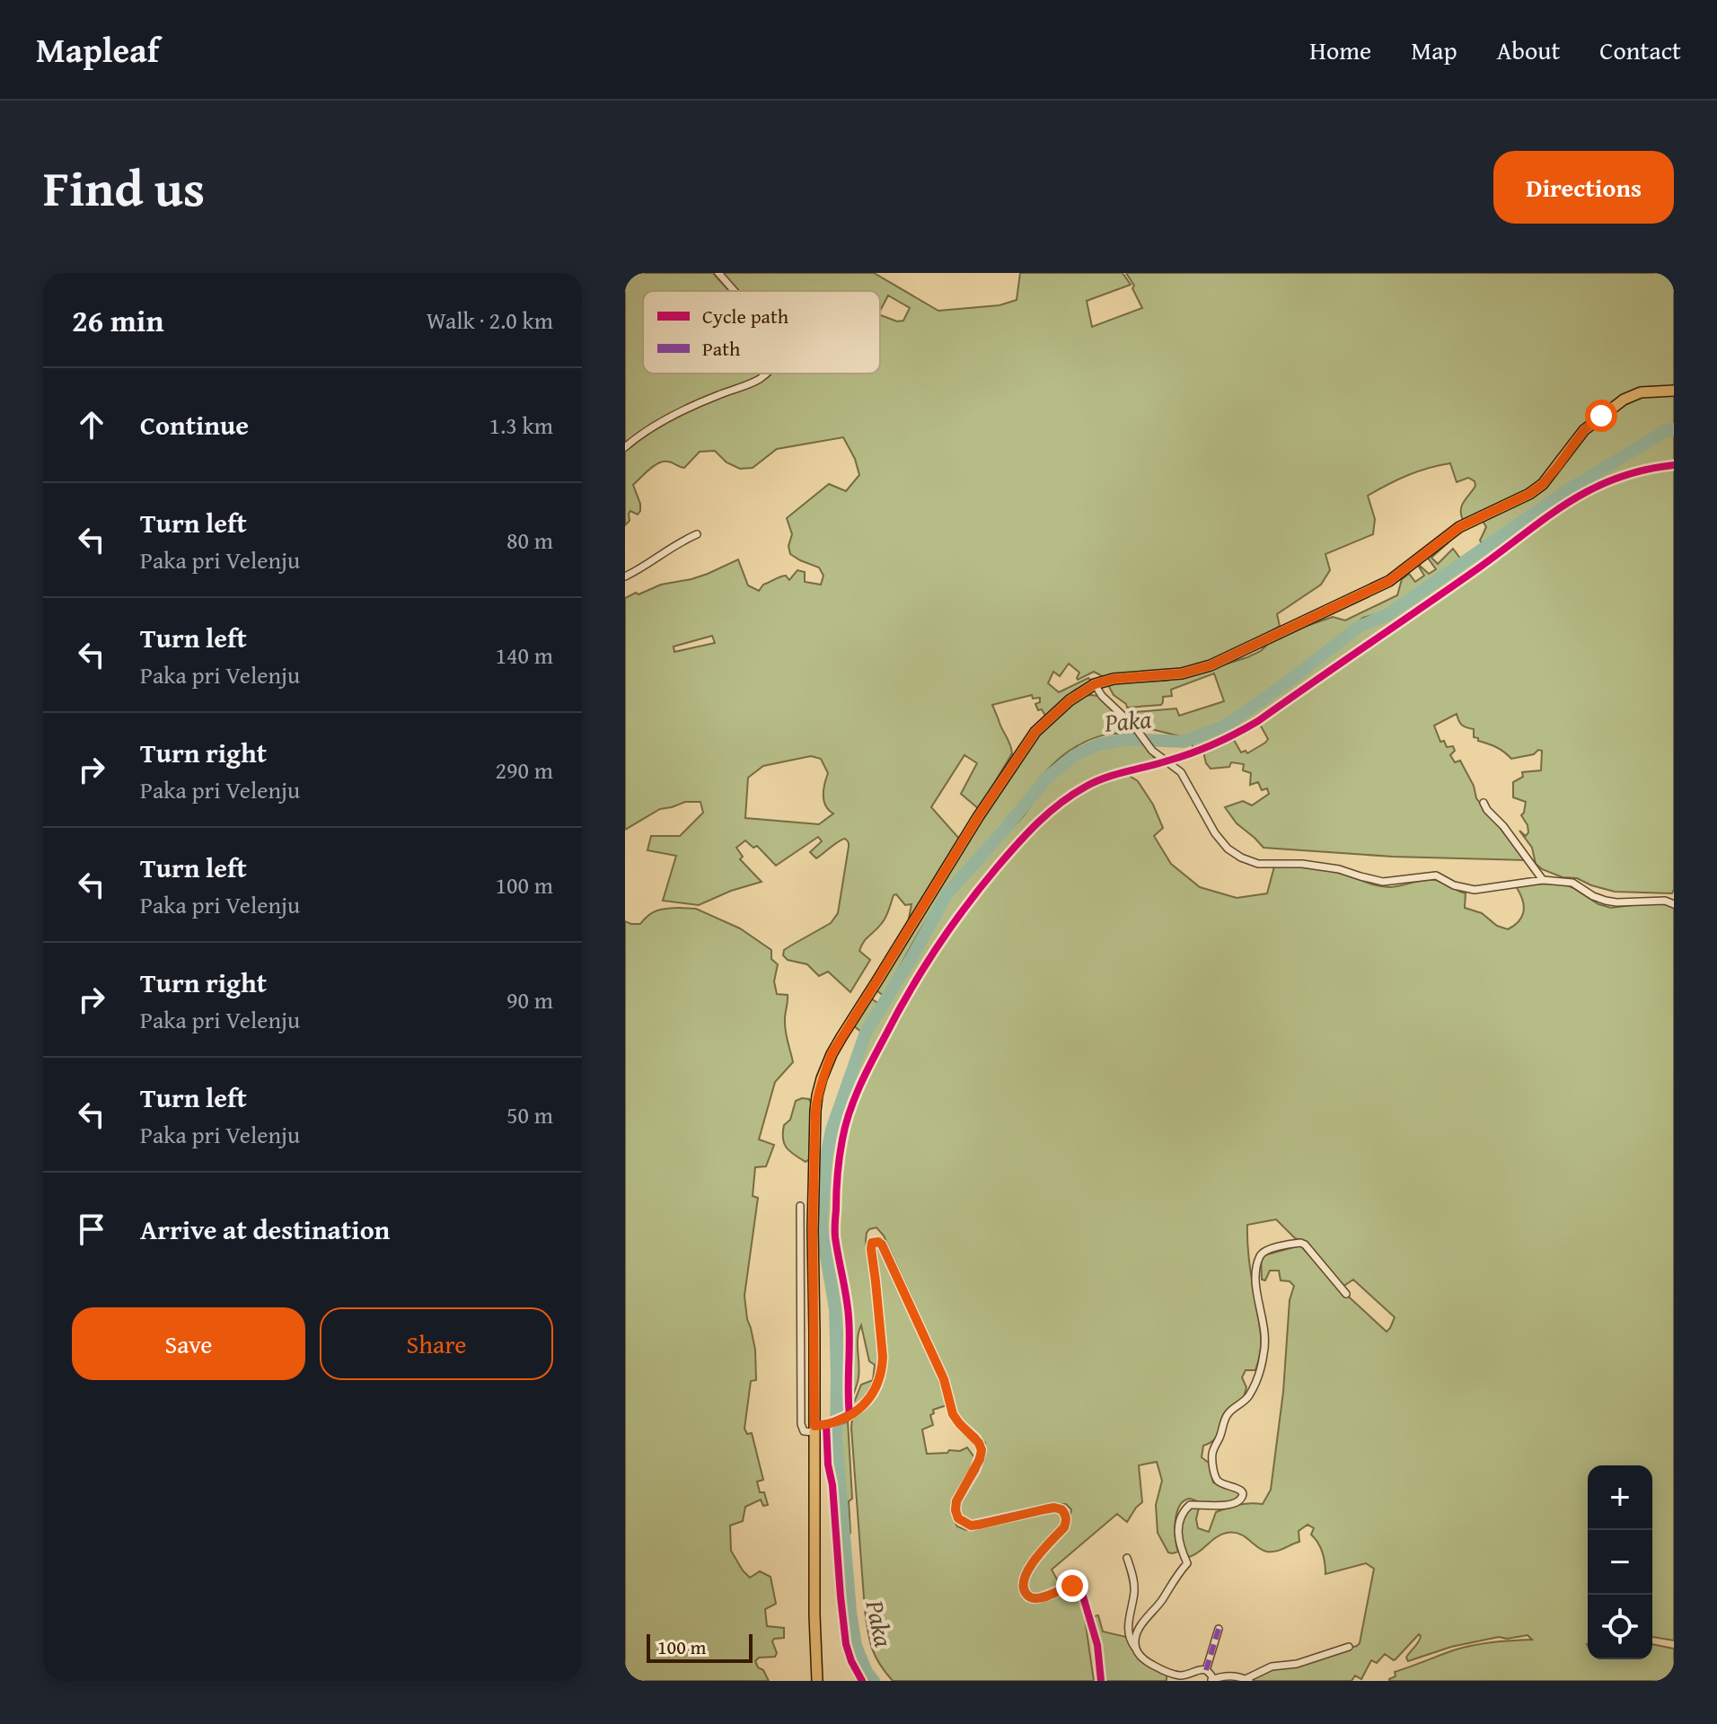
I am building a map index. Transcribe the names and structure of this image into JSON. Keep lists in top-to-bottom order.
{
  "water": ["Paka"],
  "legend": ["Cycle path", "Path"],
  "scale_bar": "100 m",
  "page": {
    "header": "Mapleaf",
    "nav": [
      "Home",
      "Map",
      "About",
      "Contact"
    ],
    "title": "Find us",
    "buttons": [
      "Directions",
      ["Save", "Share"]
    ],
    "heading": ["26 min", "Walk · 2.0 km"],
    "list": [
      ["Continue", "1.3 km"],
      ["Turn left", "Paka pri Velenju", "80 m"],
      ["Turn left", "Paka pri Velenju", "140 m"],
      ["Turn right", "Paka pri Velenju", "290 m"],
      ["Turn left", "Paka pri Velenju", "100 m"],
      ["Turn right", "Paka pri Velenju", "90 m"],
      ["Turn left", "Paka pri Velenju", "50 m"],
      "Arrive at destination"
    ],
    "map_buttons": ["+", "−"],
    "scale": "100 m"
  }
}
